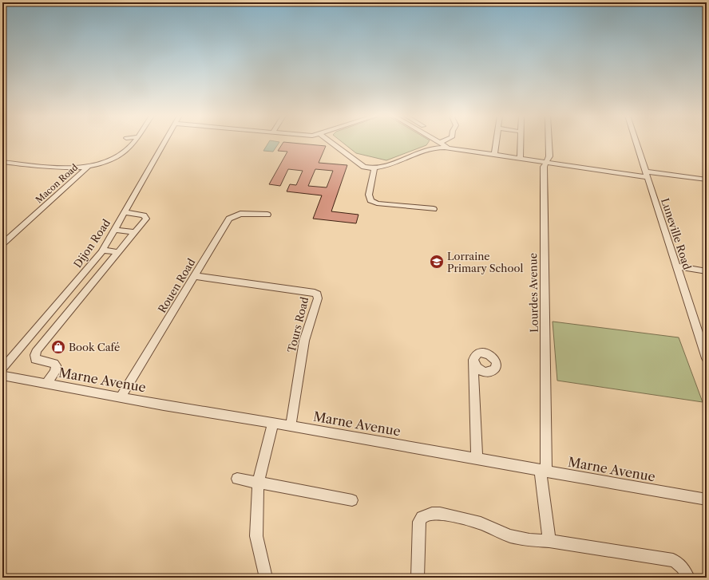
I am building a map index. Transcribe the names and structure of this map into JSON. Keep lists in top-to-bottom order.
{
  "streets": {
    "street": [
      "Macon Road",
      "Luneville Road",
      "Dijon Road",
      "Rouen Road",
      "Lourdes Avenue",
      "Tours Road",
      "Marne Avenue"
    ]
  },
  "crossings": [
    ["Rouen Road", "Tours Road"],
    ["Rouen Road", "Marne Avenue"],
    ["Lourdes Avenue", "Marne Avenue"],
    ["Tours Road", "Marne Avenue"]
  ],
  "places": {
    "school or university": ["Lorraine Primary School"],
    "shop": ["Book Café"]
  }
}
